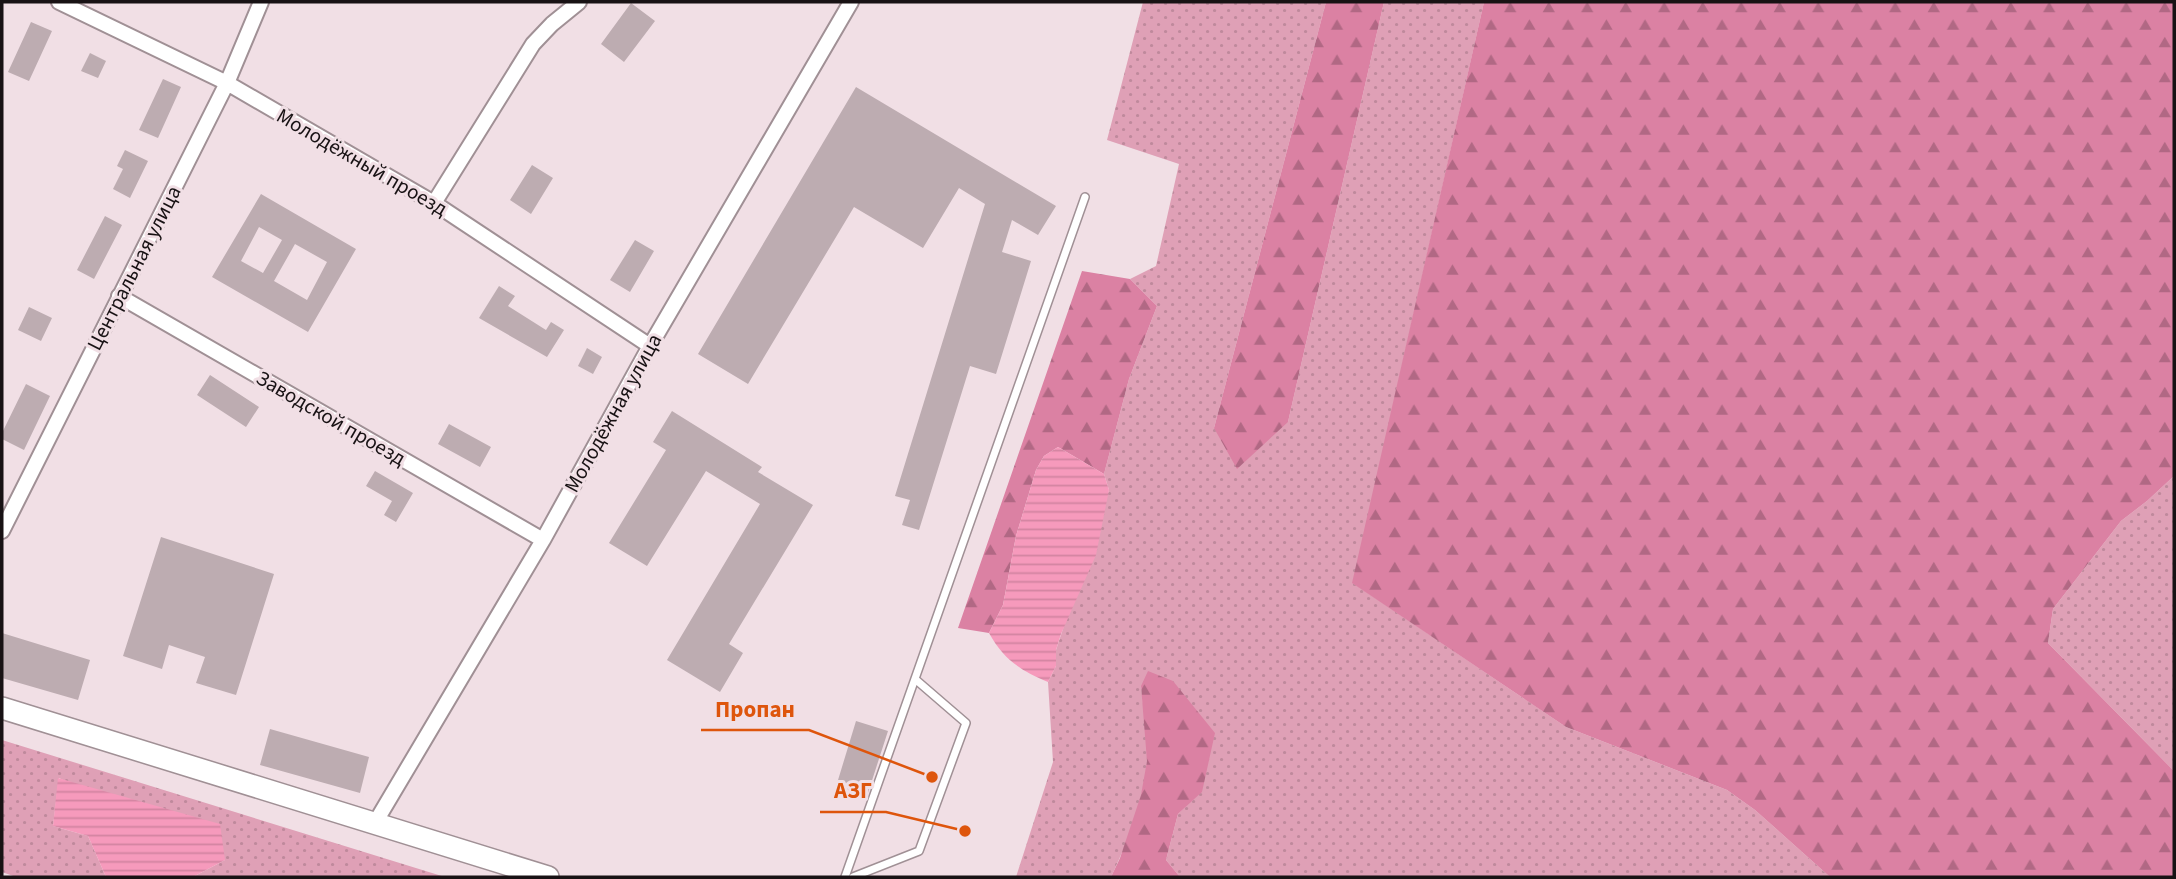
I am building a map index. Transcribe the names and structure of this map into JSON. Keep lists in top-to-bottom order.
{
  "streets": {
    "street": [
      "Молодёжный проезд",
      "Центральная улица",
      "Молодёжная улица",
      "Заводской проезд"
    ]
  },
  "crossings": [
    ["Молодёжный проезд", "Центральная улица"],
    ["Молодёжный проезд", "Молодёжная улица"],
    ["Центральная улица", "Заводской проезд"],
    ["Молодёжная улица", "Заводской проезд"]
  ],
  "places": ["Пропан", "АЗГ"]
}
